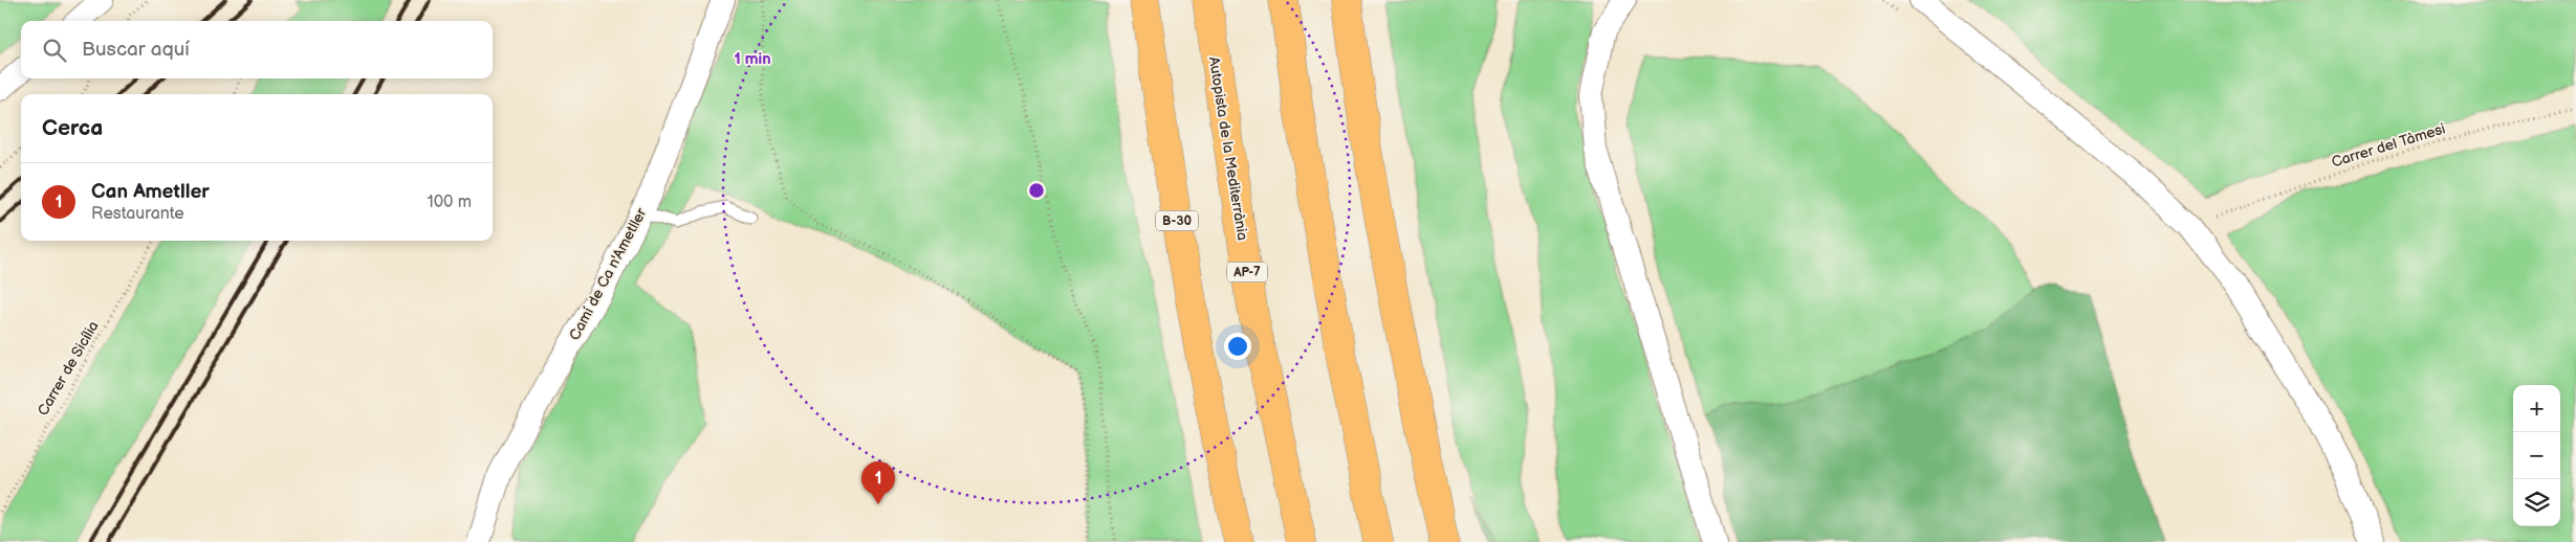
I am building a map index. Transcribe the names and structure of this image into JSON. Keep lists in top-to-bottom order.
{
  "streets": {
    "highway": ["Autopista de la Mediterrània", "B-30", "AP-7"],
    "street": ["Camí de Ca n'Ametller"],
    "path": ["Carrer del Tàmesi", "Carrer de Sicília"]
  },
  "page": {
    "search": "Buscar aquí",
    "heading": "Cerca",
    "list": [
      {
        "mark": "1",
        "name": "Can Ametller",
        "note": "Restaurante",
        "value": "100 m"
      }
    ],
    "map_buttons": ["+", "−"],
    "pins": "1"
  },
  "rings": ["1 min"]
}
